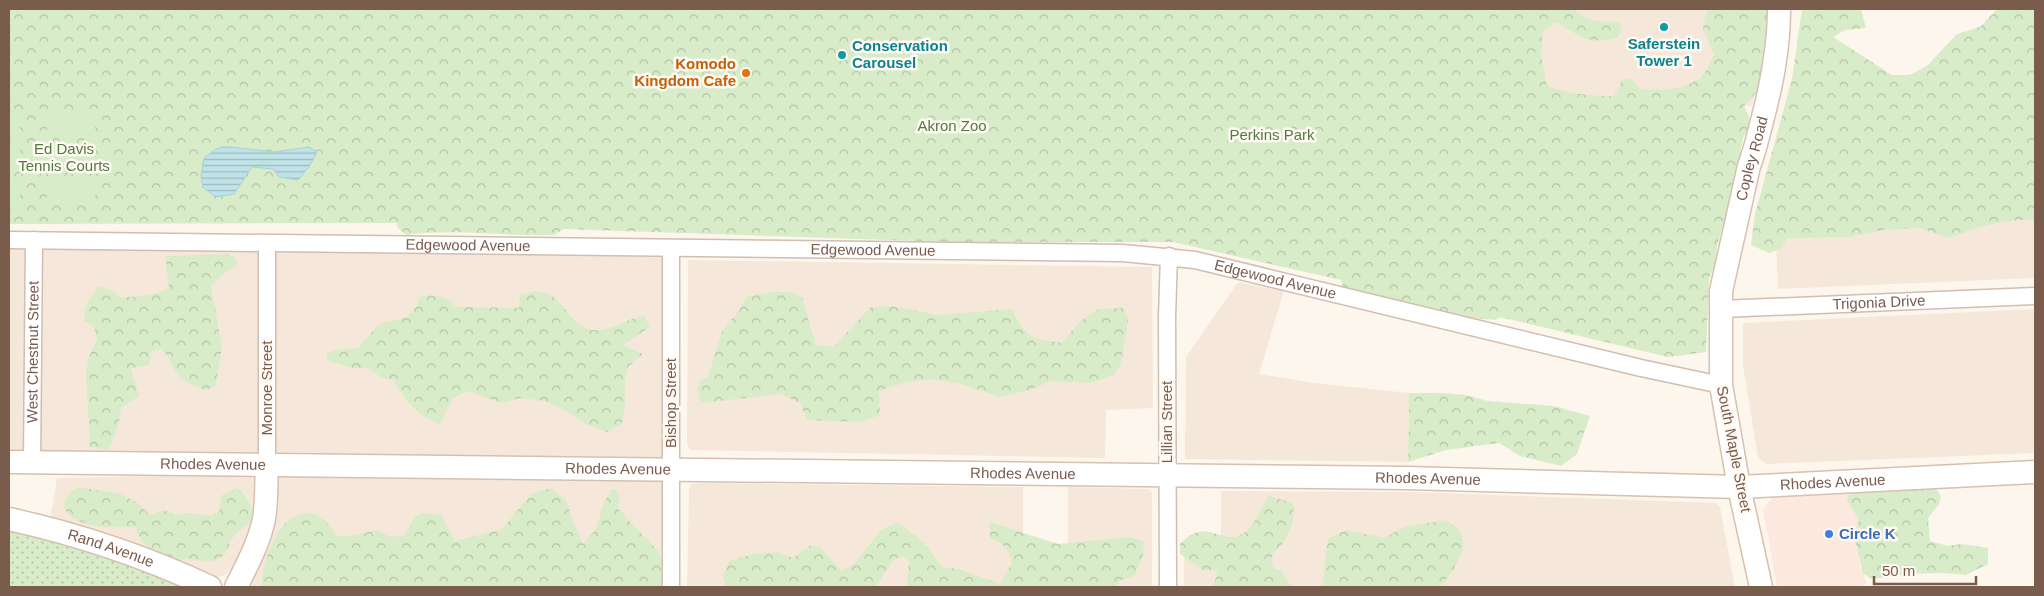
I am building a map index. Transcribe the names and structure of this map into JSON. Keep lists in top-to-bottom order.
{
  "streets": {
    "street": [
      "Copley Road",
      "Edgewood Avenue",
      "Trigonia Drive",
      "West Chestnut Street",
      "Monroe Street",
      "Bishop Street",
      "Lillian Street",
      "South Maple Street",
      "Rhodes Avenue",
      "Rand Avenue"
    ]
  },
  "crossings": [
    ["Copley Road", "Trigonia Drive"],
    ["Copley Road", "South Maple Street"],
    ["Edgewood Avenue", "West Chestnut Street"],
    ["Edgewood Avenue", "Monroe Street"],
    ["Edgewood Avenue", "Bishop Street"],
    ["Edgewood Avenue", "Lillian Street"],
    ["Edgewood Avenue", "South Maple Street"],
    ["Trigonia Drive", "South Maple Street"],
    ["West Chestnut Street", "Rhodes Avenue"],
    ["Monroe Street", "Rhodes Avenue"],
    ["Bishop Street", "Rhodes Avenue"],
    ["Lillian Street", "Rhodes Avenue"],
    ["South Maple Street", "Rhodes Avenue"]
  ],
  "parks": ["Akron Zoo", "Perkins Park", "Ed Davis Tennis Courts"],
  "places": [
    "Saferstein Tower 1",
    "Conservation Carousel",
    "Komodo Kingdom Cafe",
    "Circle K"
  ],
  "scale_bar": "50 m"
}
